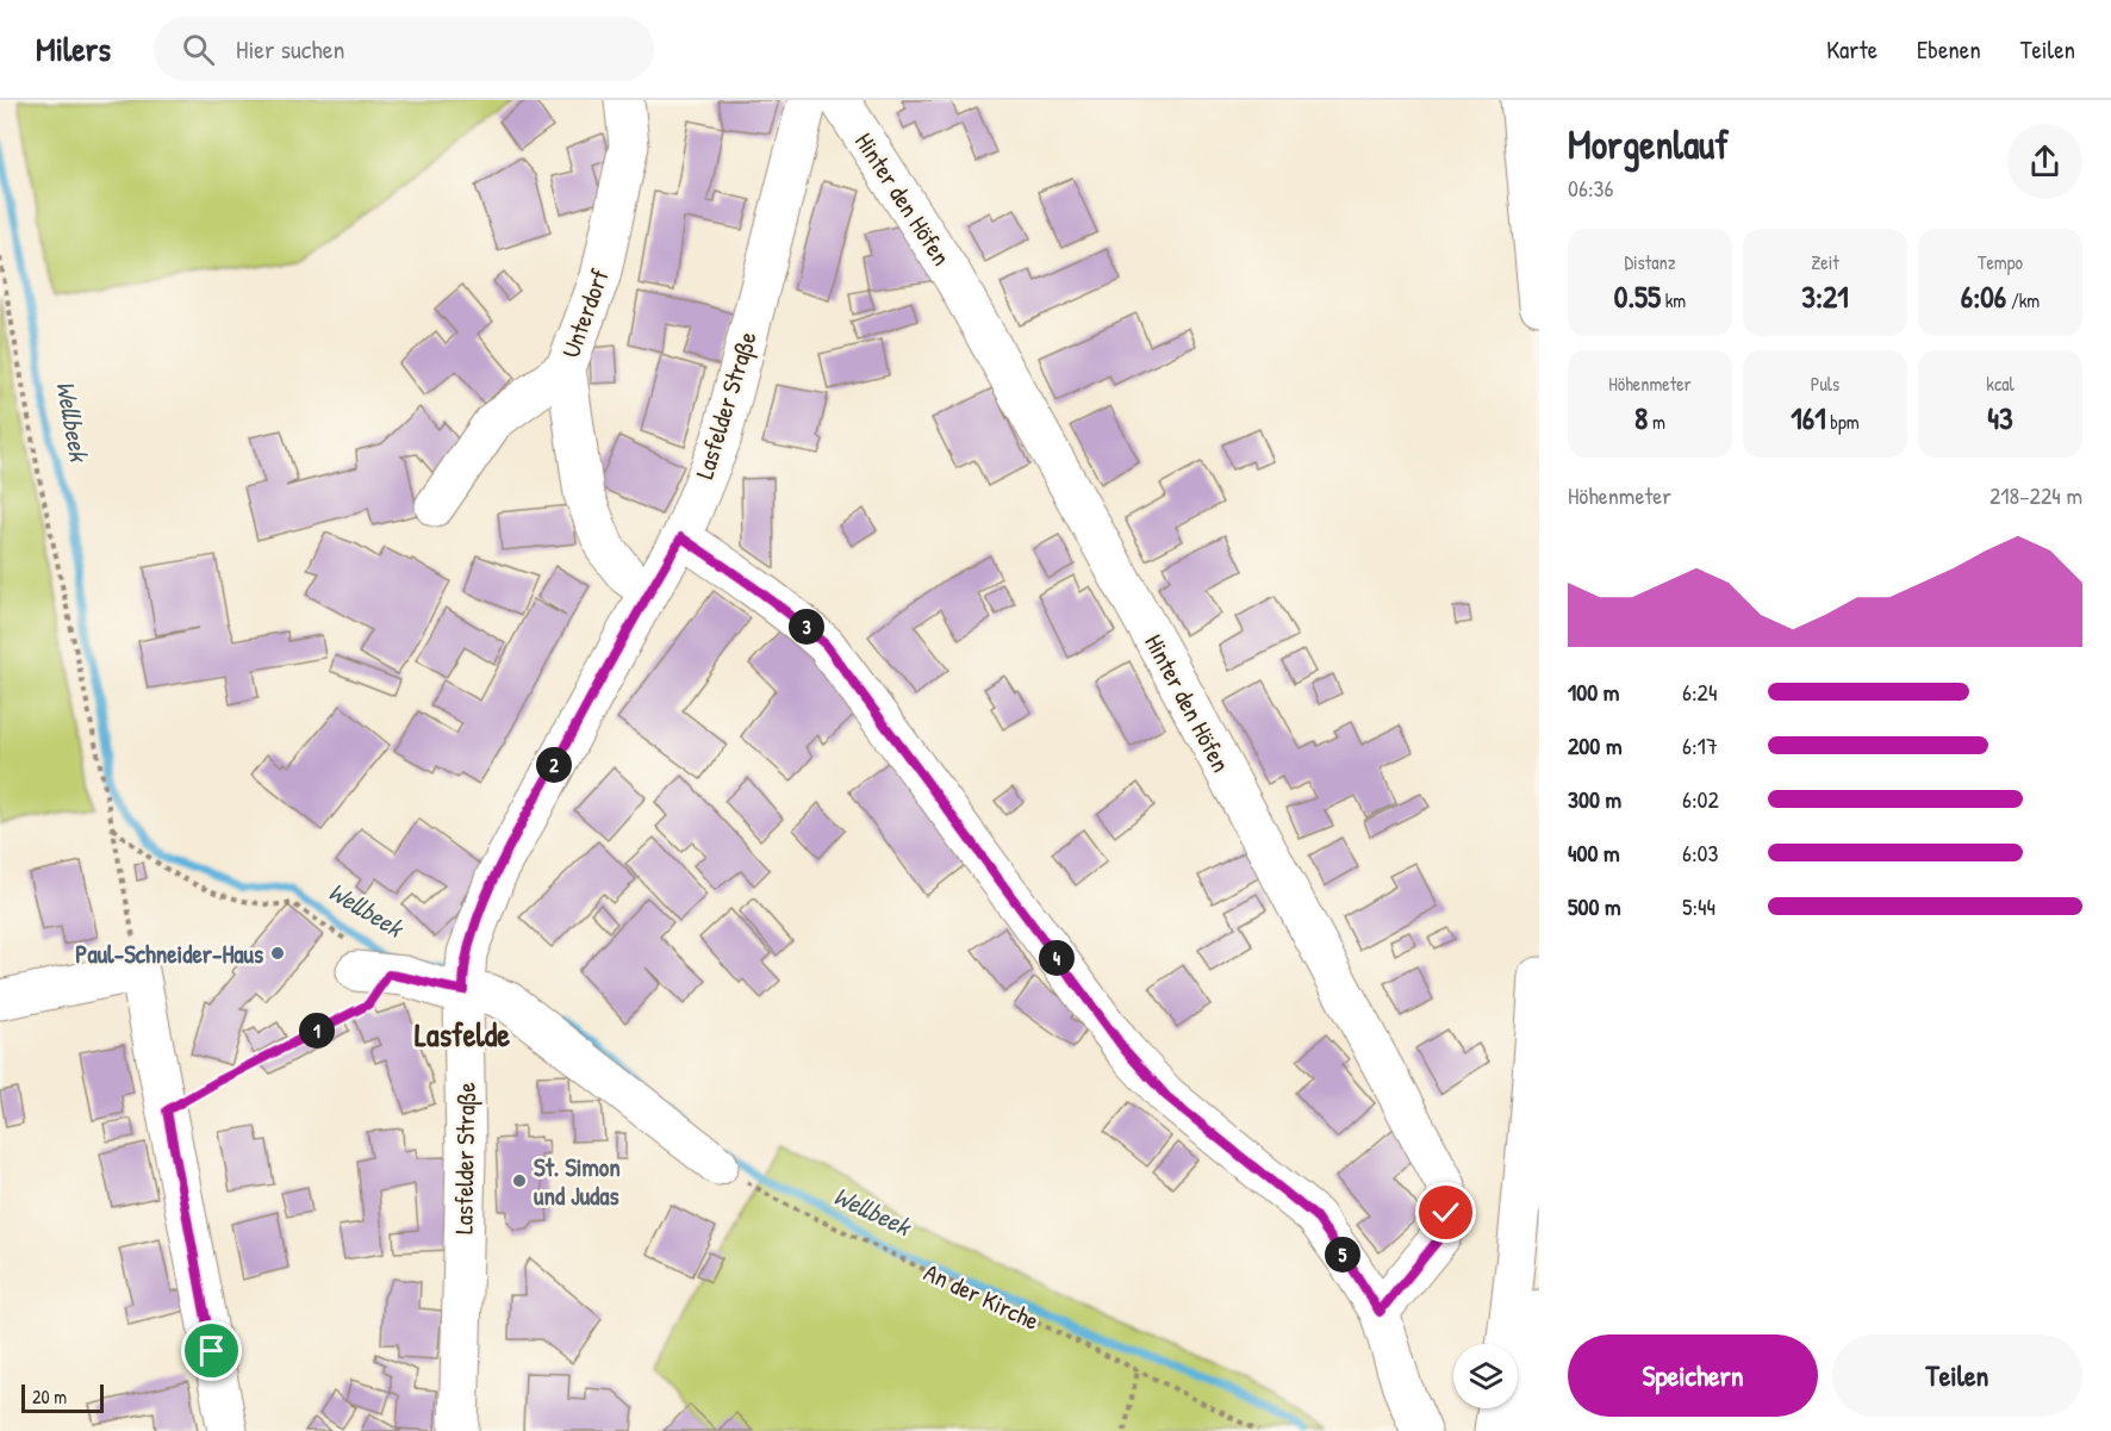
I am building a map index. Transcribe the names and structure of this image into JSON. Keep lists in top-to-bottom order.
{
  "streets": {
    "main road": ["Hinter den Höfen", "Unterdorf", "Lasfelder Straße"],
    "path": ["An der Kirche"]
  },
  "crossings": [
    ["Unterdorf", "Lasfelder Straße"]
  ],
  "districts": ["Lasfelde"],
  "water": ["Wellbeek"],
  "places": ["Paul-Schneider-Haus", "St. Simon und Judas"],
  "scale_bar": "20 m",
  "page": {
    "header": "Milers",
    "search": "Hier suchen",
    "nav": ["Karte", "Ebenen", "Teilen"],
    "heading": ["Morgenlauf", "06:36"],
    "stats": [
      ["Distanz", "0.55 km"],
      ["Zeit", "3:21"],
      ["Tempo", "6:06 /km"],
      ["Höhenmeter", "8 m"],
      ["Puls", "161 bpm"],
      ["kcal", "43"]
    ],
    "chart": ["Höhenmeter", "218–224 m"],
    "pins": [
      "3",
      "2",
      "4",
      "1",
      "5"
    ],
    "list": [
      {
        "name": "100 m",
        "note": "6:24"
      },
      {
        "name": "200 m",
        "note": "6:17"
      },
      {
        "name": "300 m",
        "note": "6:02"
      },
      {
        "name": "400 m",
        "note": "6:03"
      },
      {
        "name": "500 m",
        "note": "5:44"
      }
    ],
    "buttons": ["Speichern", "Teilen"],
    "scale": "20 m"
  }
}
